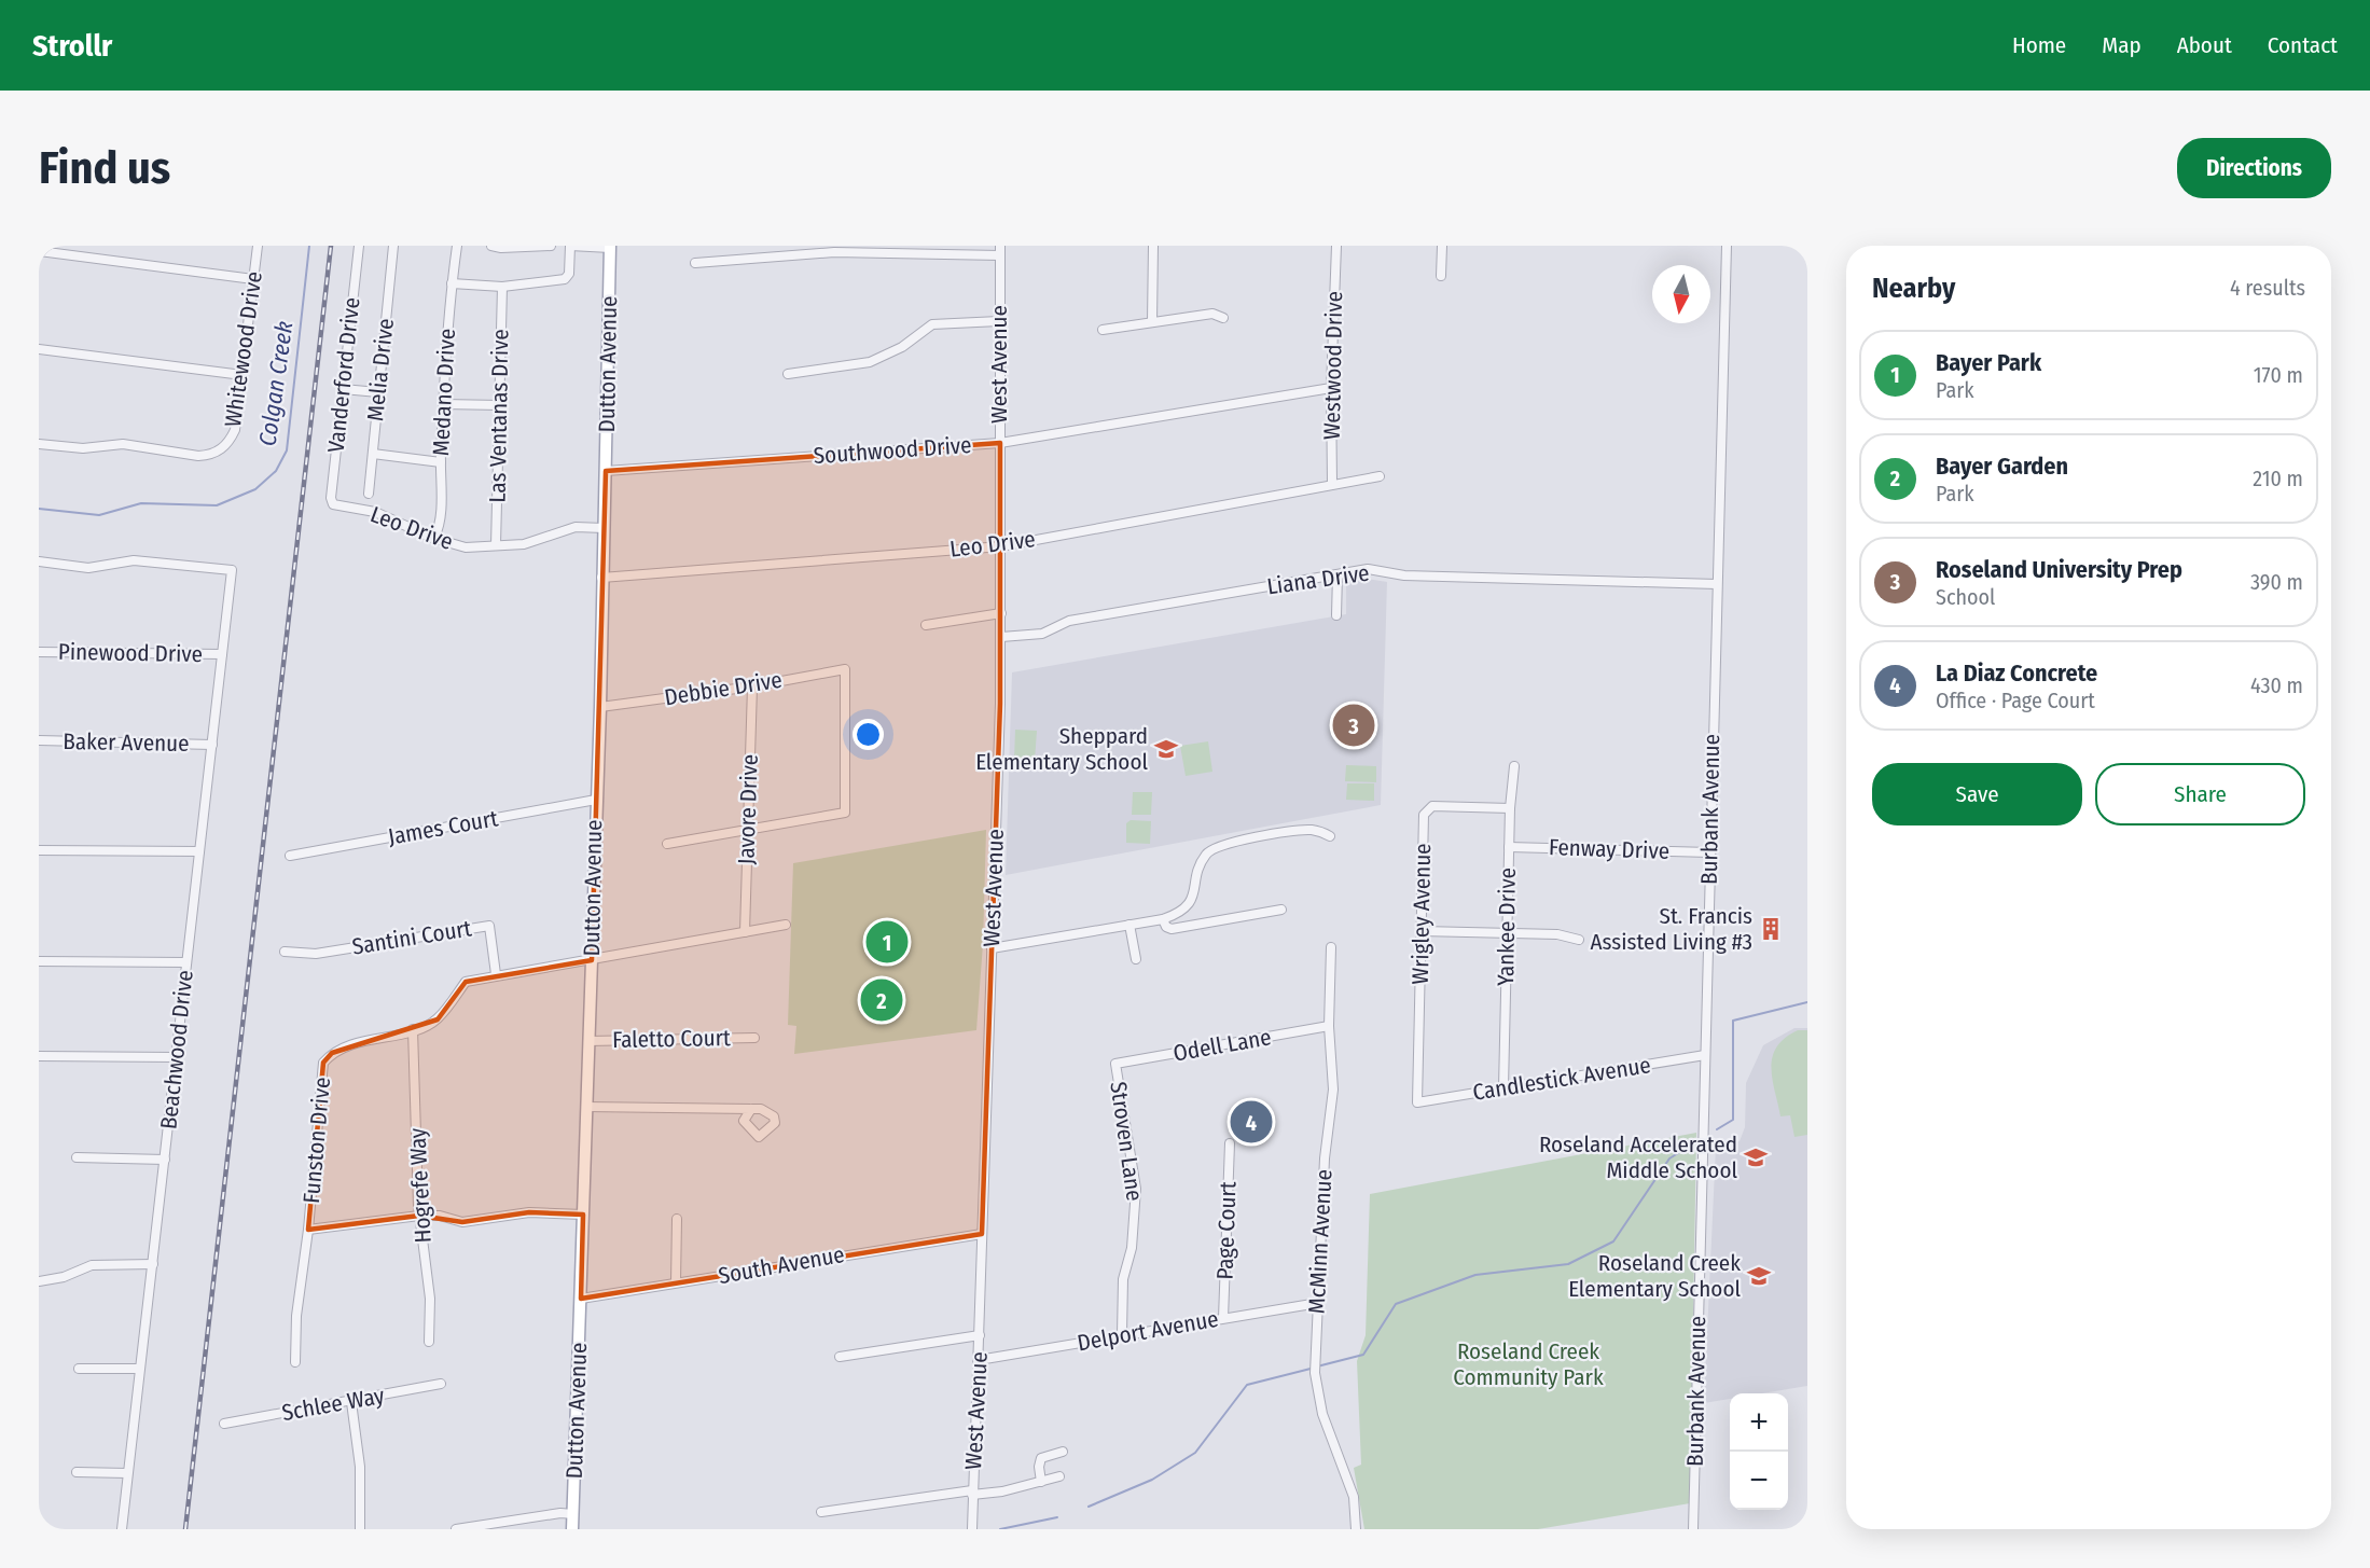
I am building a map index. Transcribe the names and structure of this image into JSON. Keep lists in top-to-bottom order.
{
  "streets": {
    "main road": ["Dutton Avenue"],
    "street": [
      "Whitewood Drive",
      "West Avenue",
      "Westwood Drive",
      "Melia Drive",
      "Vanderford Drive",
      "Medano Drive",
      "Las Ventanas Drive",
      "Southwood Drive",
      "Leo Drive",
      "Liana Drive",
      "Pinewood Drive",
      "Debbie Drive",
      "Baker Avenue",
      "Javore Drive",
      "Burbank Avenue",
      "James Court",
      "Fenway Drive",
      "Wrigley Avenue",
      "Yankee Drive",
      "Santini Court",
      "Faletto Court",
      "Odell Lane",
      "Beachwood Drive",
      "Candlestick Avenue",
      "Funston Drive",
      "Stroven Lane",
      "Hogrefe Way",
      "Page Court",
      "McMinn Avenue",
      "South Avenue",
      "Delport Avenue",
      "Schlee Way"
    ]
  },
  "crossings": [
    ["Dutton Avenue", "Southwood Drive"],
    ["Dutton Avenue", "Leo Drive"],
    ["Dutton Avenue", "Debbie Drive"],
    ["Dutton Avenue", "James Court"],
    ["Dutton Avenue", "Faletto Court"],
    ["Dutton Avenue", "Funston Drive"],
    ["Dutton Avenue", "South Avenue"],
    ["West Avenue", "Southwood Drive"],
    ["West Avenue", "Leo Drive"],
    ["West Avenue", "Liana Drive"],
    ["West Avenue", "South Avenue"],
    ["West Avenue", "Delport Avenue"],
    ["Westwood Drive", "Southwood Drive"],
    ["Westwood Drive", "Leo Drive"],
    ["Vanderford Drive", "Leo Drive"],
    ["Medano Drive", "Leo Drive"],
    ["Las Ventanas Drive", "Leo Drive"],
    ["Liana Drive", "Burbank Avenue"],
    ["Pinewood Drive", "Beachwood Drive"],
    ["Debbie Drive", "Javore Drive"],
    ["Baker Avenue", "Beachwood Drive"],
    ["Javore Drive", "Funston Drive"],
    ["Burbank Avenue", "Fenway Drive"],
    ["Burbank Avenue", "Candlestick Avenue"],
    ["Fenway Drive", "Yankee Drive"],
    ["Wrigley Avenue", "Yankee Drive"],
    ["Wrigley Avenue", "Candlestick Avenue"],
    ["Yankee Drive", "Candlestick Avenue"],
    ["Santini Court", "Funston Drive"],
    ["Odell Lane", "Stroven Lane"],
    ["Odell Lane", "McMinn Avenue"],
    ["Funston Drive", "Hogrefe Way"],
    ["Stroven Lane", "Delport Avenue"],
    ["Page Court", "Delport Avenue"],
    ["McMinn Avenue", "Delport Avenue"]
  ],
  "water": ["Colgan Creek"],
  "parks": ["Roseland Creek Community Park"],
  "places": {
    "school or university": ["Sheppard Elementary School", "Roseland Accelerated Middle School", "Roseland Creek Elementary School"],
    "building": ["St. Francis Assisted Living #3"]
  },
  "north": "bottom",
  "page": {
    "header": "Strollr",
    "nav": [
      "Home",
      "Map",
      "About",
      "Contact"
    ],
    "buttons": [
      "Directions",
      ["Save", "Share"]
    ],
    "title": "Find us",
    "heading": ["Nearby", "4 results"],
    "list": [
      {
        "mark": "1",
        "name": "Bayer Park",
        "note": "Park",
        "value": "170 m"
      },
      {
        "mark": "2",
        "name": "Bayer Garden",
        "note": "Park",
        "value": "210 m"
      },
      {
        "mark": "3",
        "name": "Roseland University Prep",
        "note": "School",
        "value": "390 m"
      },
      {
        "mark": "4",
        "name": "La Diaz Concrete",
        "note": "Office · Page Court",
        "value": "430 m"
      }
    ],
    "pins": [
      "3",
      "1",
      "2",
      "4"
    ],
    "map_buttons": ["+", "−"]
  }
}
